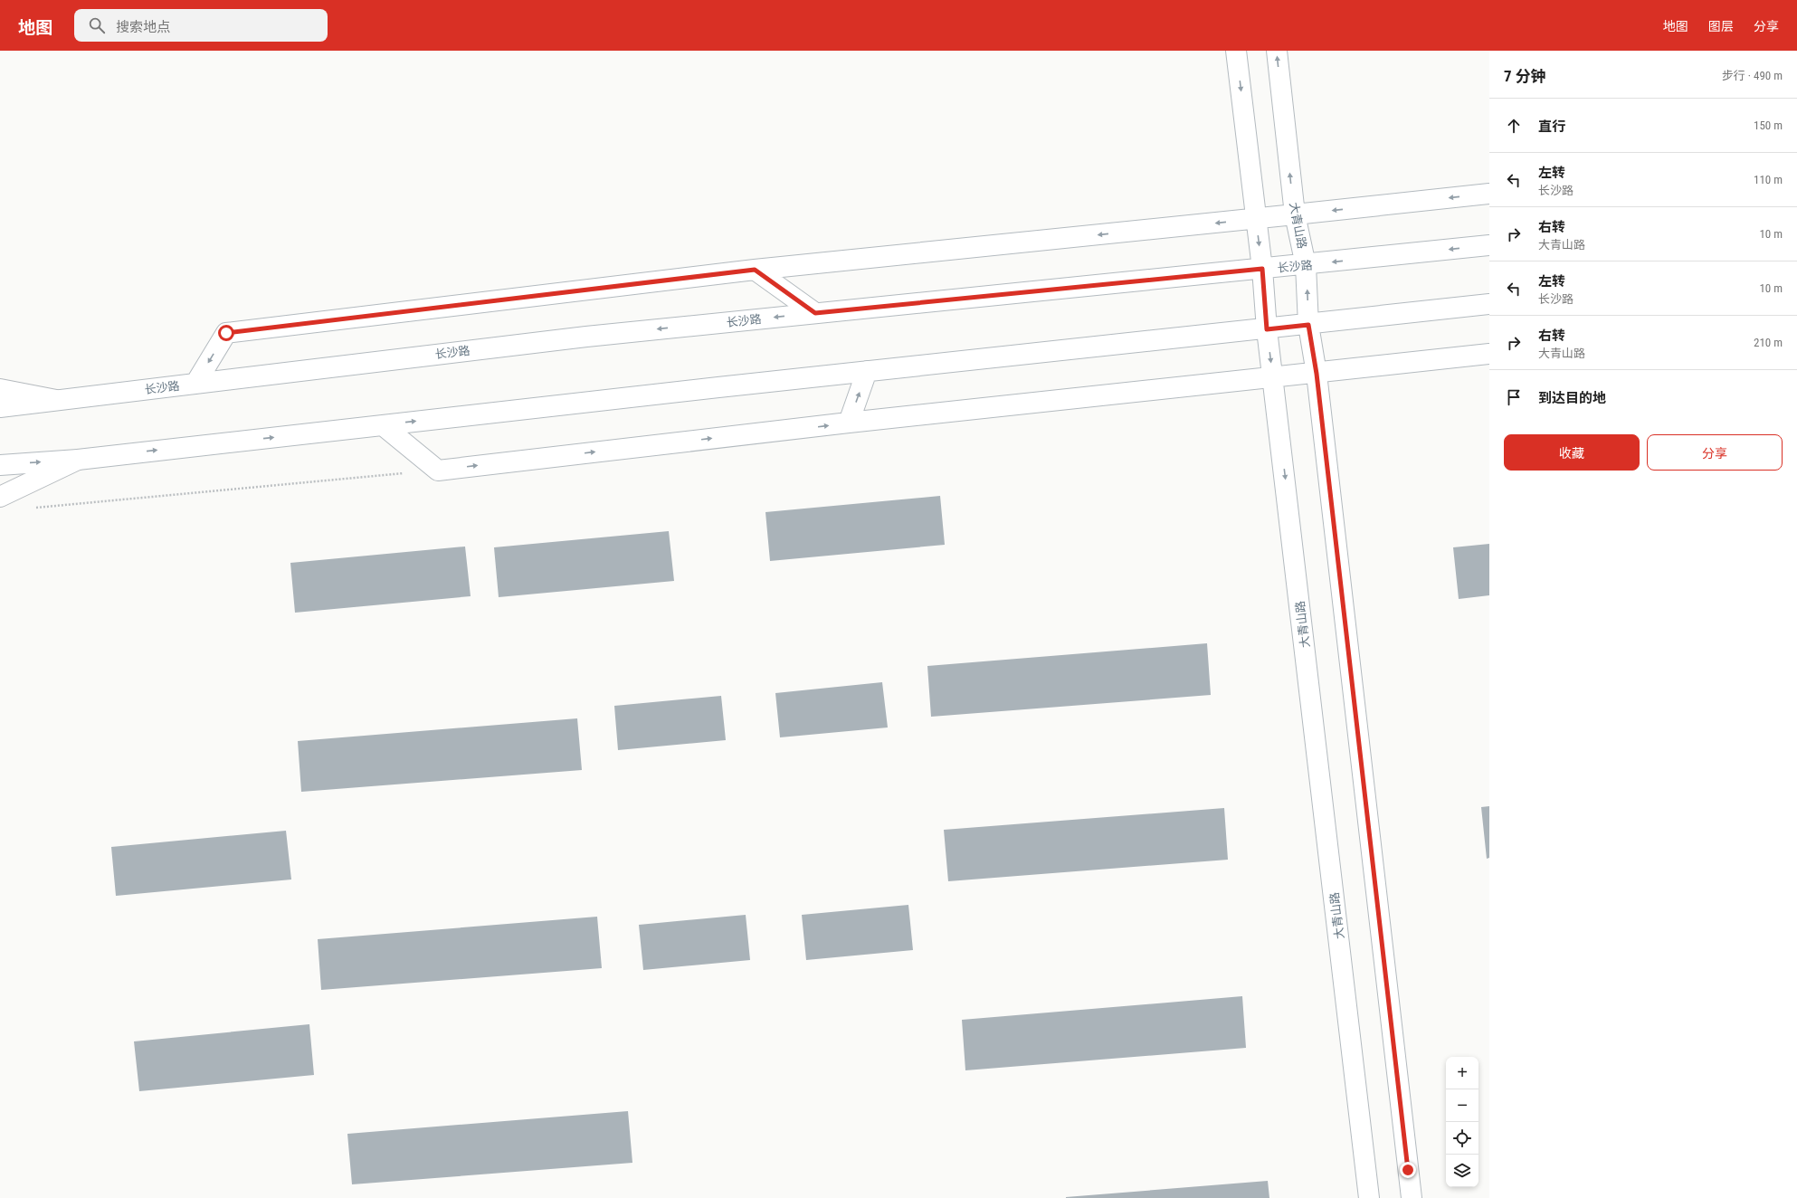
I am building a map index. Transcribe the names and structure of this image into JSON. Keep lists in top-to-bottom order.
{
  "streets": {
    "street": ["大青山路", "长沙路"]
  },
  "crossings": [
    ["大青山路", "长沙路"]
  ],
  "page": {
    "header": "地图",
    "search": "搜索地点",
    "nav": ["地图", "图层", "分享"],
    "heading": ["7 分钟", "步行 · 490 m"],
    "list": [
      ["直行", "150 m"],
      ["左转", "长沙路", "110 m"],
      ["右转", "大青山路", "10 m"],
      ["左转", "长沙路", "10 m"],
      ["右转", "大青山路", "210 m"],
      "到达目的地"
    ],
    "buttons": ["收藏", "分享"],
    "map_buttons": ["+", "−"]
  }
}
